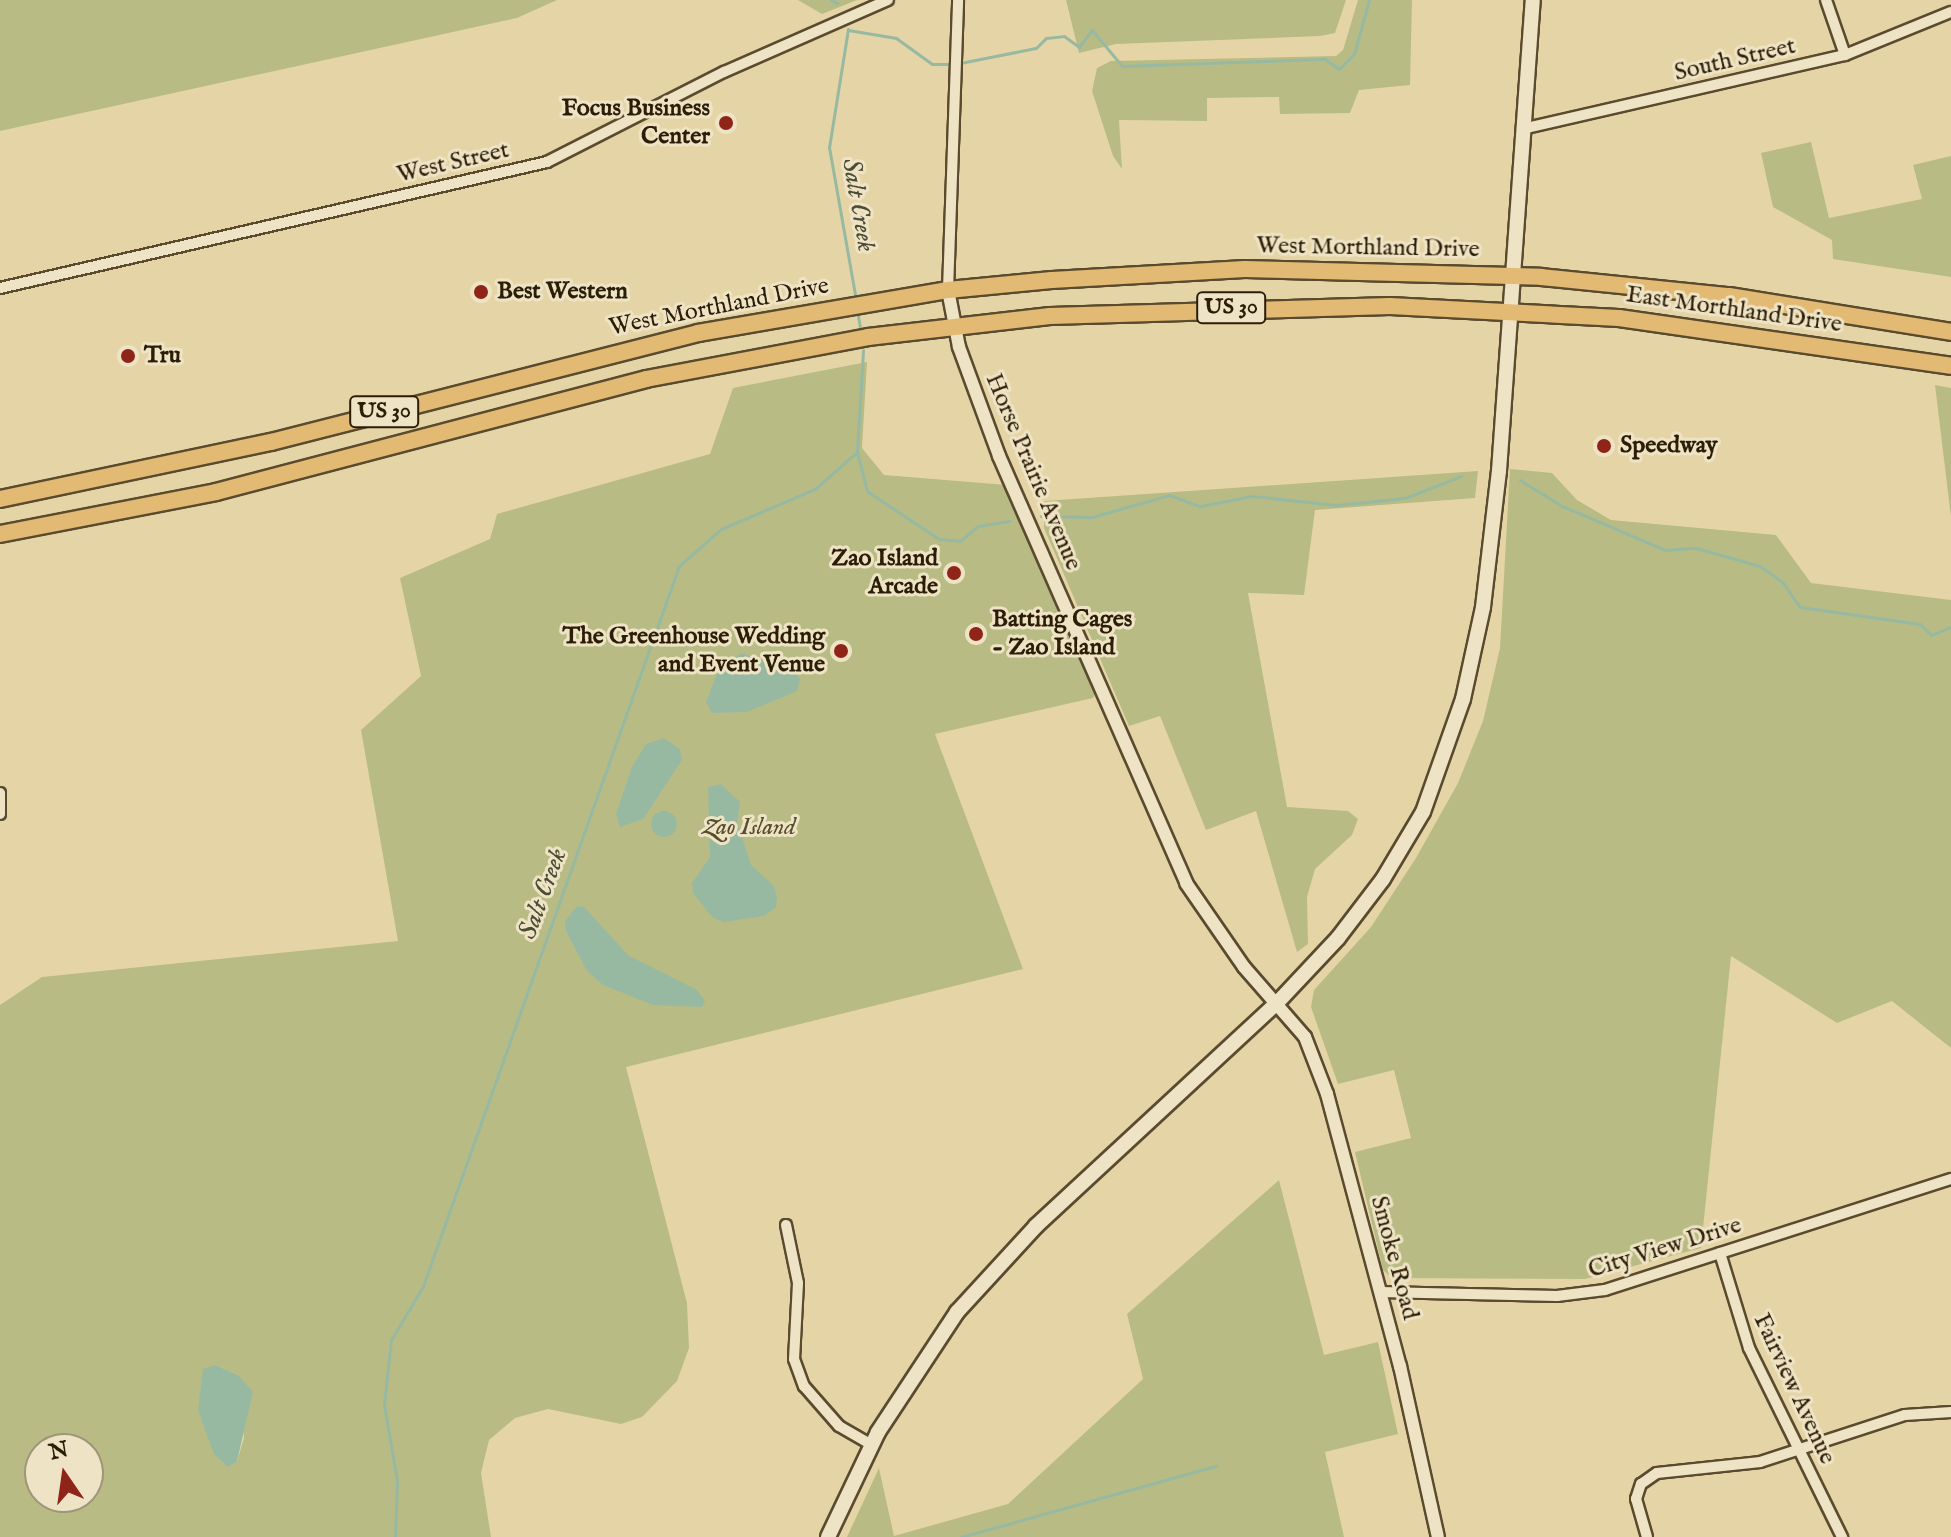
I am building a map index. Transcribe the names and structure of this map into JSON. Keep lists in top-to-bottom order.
{
  "streets": {
    "highway": ["West Morthland Drive", "US 30", "East Morthland Drive"],
    "street": [
      "South Street",
      "West Street",
      "Horse Prairie Avenue",
      "City View Drive",
      "Smoke Road",
      "Fairview Avenue"
    ]
  },
  "crossings": [
    ["West Morthland Drive", "East Morthland Drive"],
    ["West Morthland Drive", "Horse Prairie Avenue"],
    ["US 30", "East Morthland Drive"],
    ["US 30", "Horse Prairie Avenue"],
    ["Horse Prairie Avenue", "Smoke Road"],
    ["City View Drive", "Smoke Road"],
    ["City View Drive", "Fairview Avenue"]
  ],
  "water": ["Salt Creek"],
  "parks": ["Zao Island"],
  "places": [
    "Focus Business Center",
    "Best Western",
    "Tru",
    "Speedway",
    "Zao Island Arcade",
    "Batting Cages - Zao Island",
    "The Greenhouse Wedding and Event Venue"
  ],
  "north": "top"
}
